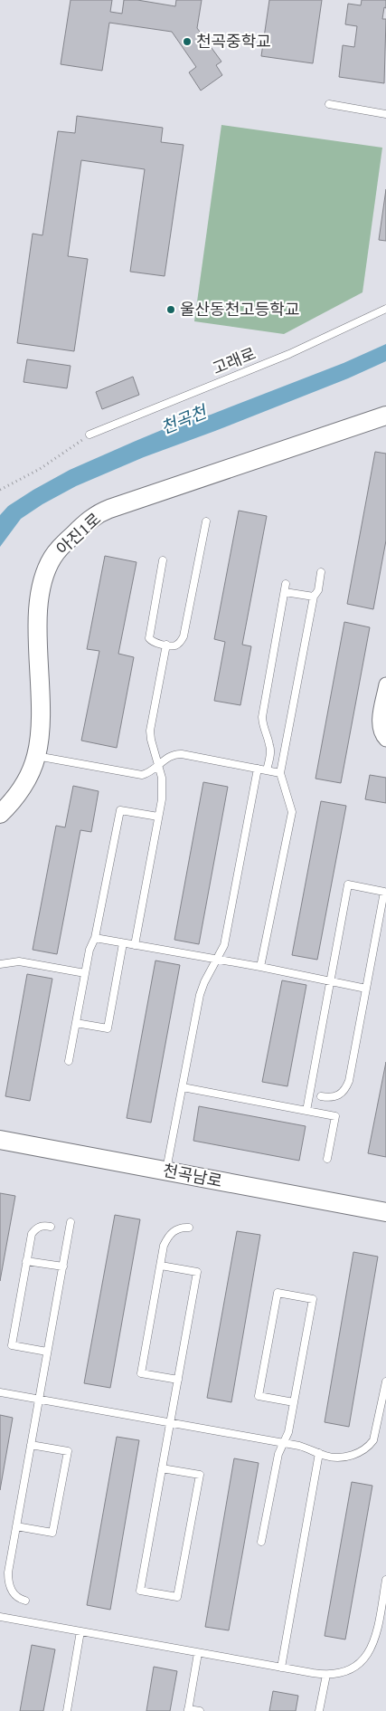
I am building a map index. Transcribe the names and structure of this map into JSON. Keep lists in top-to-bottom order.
{
  "streets": {
    "street": ["아진1로", "천곡남로"],
    "lane": ["고래로"]
  },
  "water": ["천곡천"],
  "places": ["천곡중학교", "울산동천고등학교"]
}
